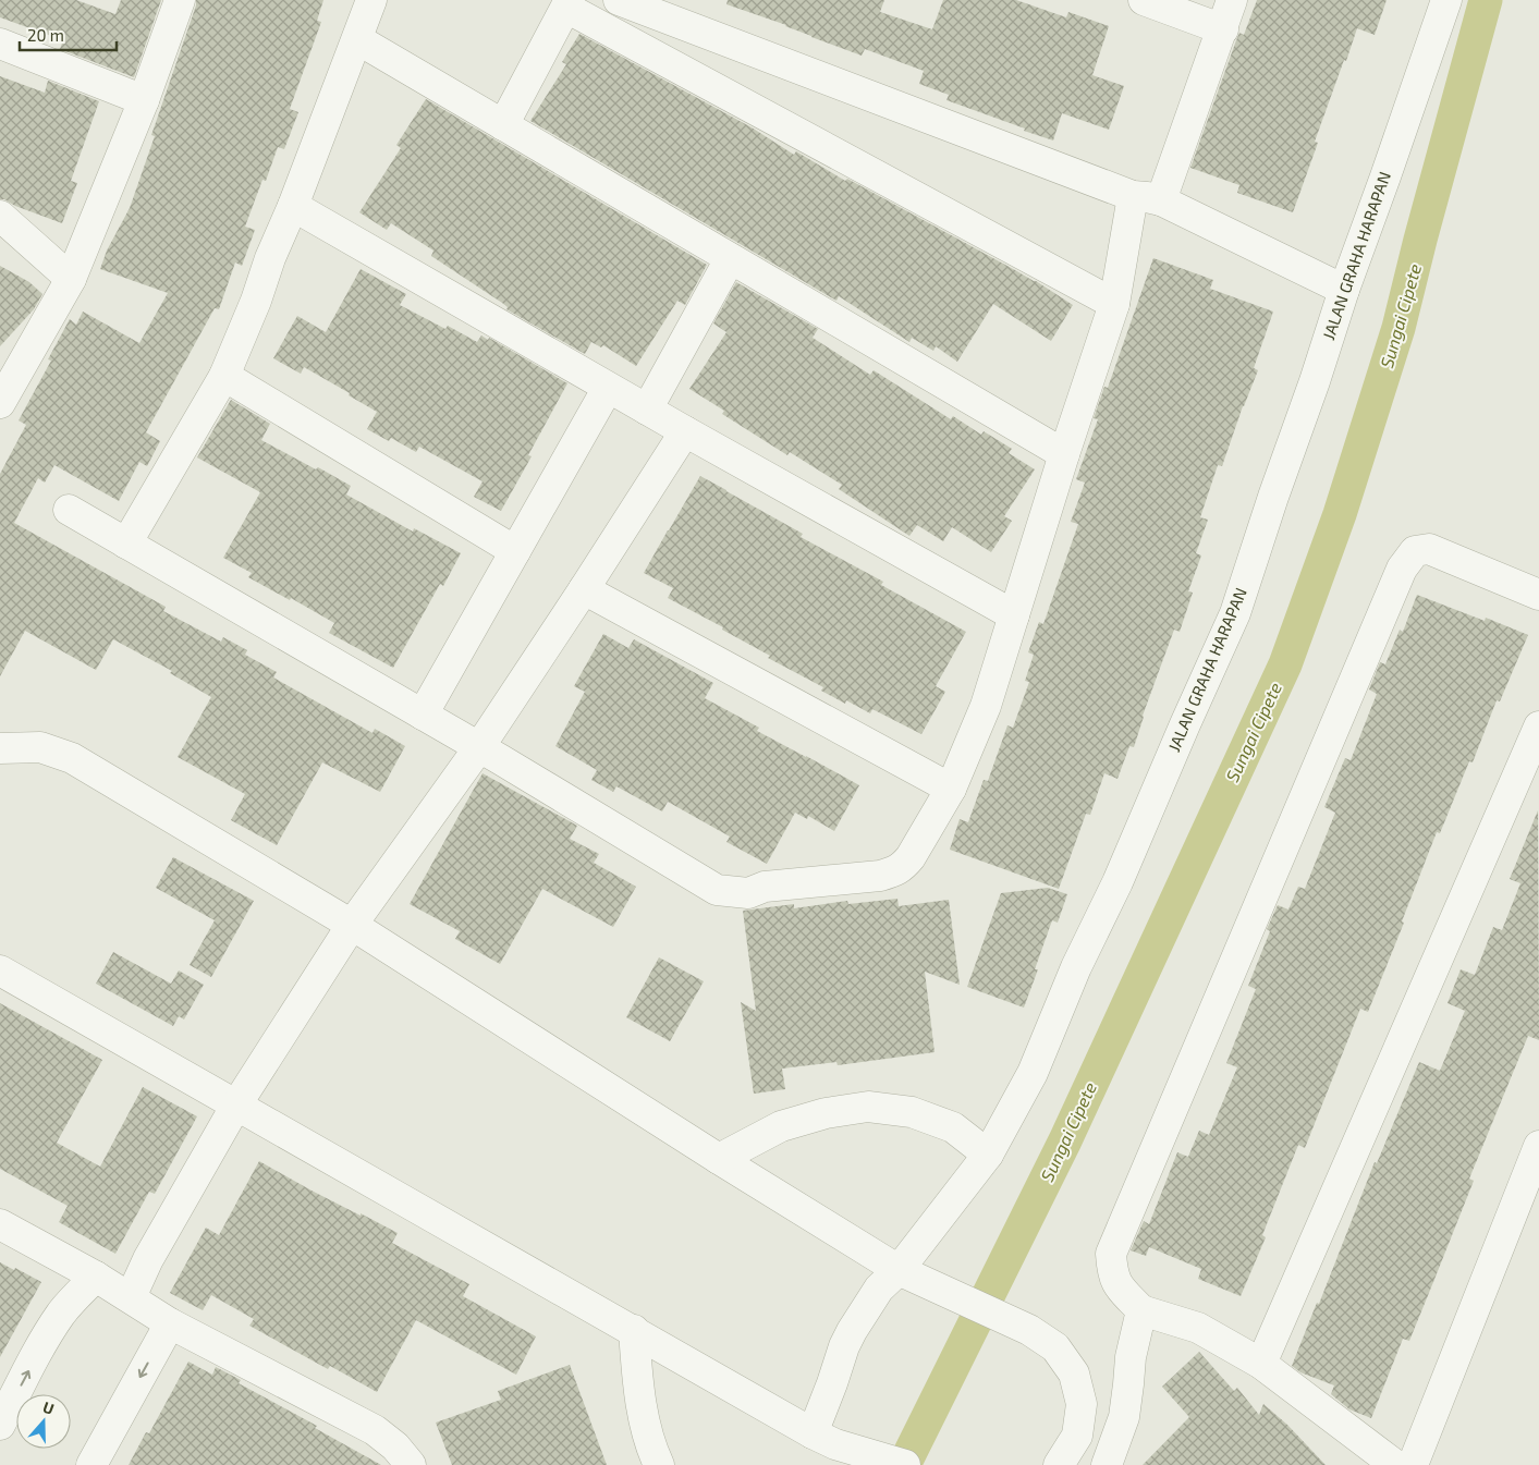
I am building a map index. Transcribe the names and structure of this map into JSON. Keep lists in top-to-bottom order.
{
  "streets": {
    "street": ["JALAN GRAHA HARAPAN"]
  },
  "water": ["Sungai Cipete"],
  "scale_bar": "20 m",
  "north": "top"
}
